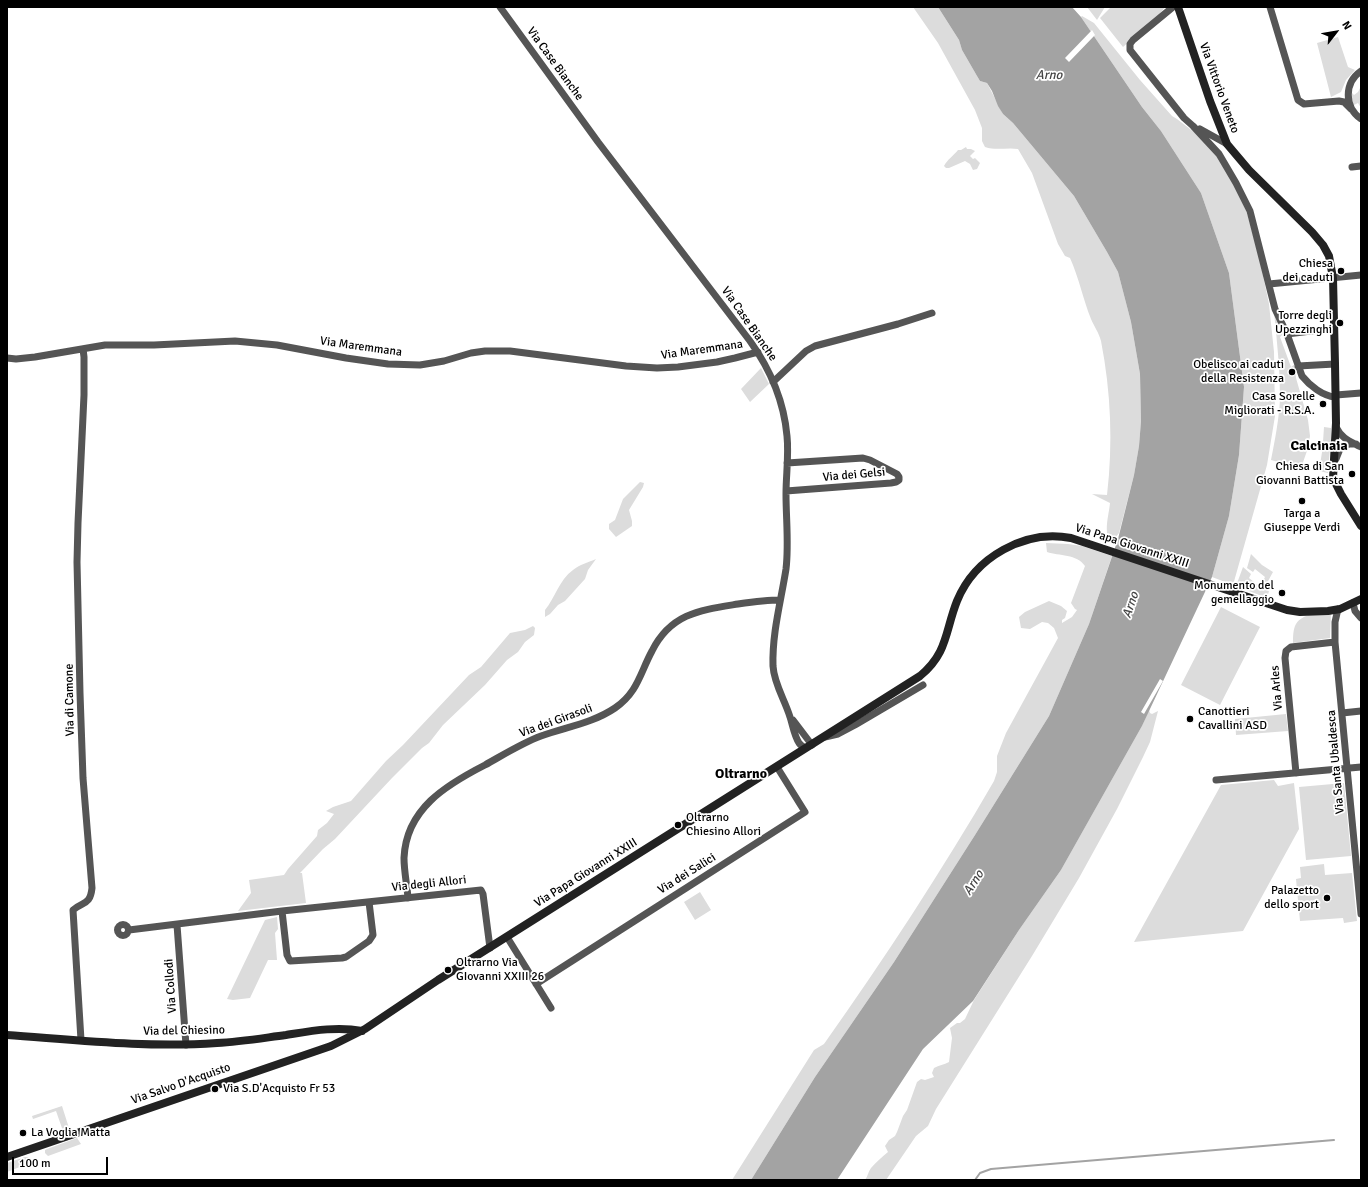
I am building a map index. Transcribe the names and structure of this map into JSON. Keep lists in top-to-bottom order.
{
  "streets": {
    "main road": [
      "Via Vittorio Veneto",
      "Via Papa Giovanni XXIII",
      "Via del Chiesino",
      "Via Salvo D'Acquisto"
    ],
    "street": [
      "Via Case Bianche",
      "Via Maremmana",
      "Via dei Gelsi",
      "Via Arles",
      "Via di Camone",
      "Via dei Girasoli",
      "Via Santa Ubaldesca",
      "Via dei Salici",
      "Via degli Allori",
      "Via Collodi"
    ]
  },
  "crossings": [
    ["Via Case Bianche", "Via Maremmana"],
    ["Via Case Bianche", "Via dei Gelsi"],
    ["Via Case Bianche", "Via Papa Giovanni XXIII"],
    ["Via Case Bianche", "Via dei Girasoli"],
    ["Via Maremmana", "Via di Camone"],
    ["Via Papa Giovanni XXIII", "Via Santa Ubaldesca"],
    ["Via Papa Giovanni XXIII", "Via dei Salici"],
    ["Via Papa Giovanni XXIII", "Via degli Allori"],
    ["Via Papa Giovanni XXIII", "Via del Chiesino"],
    ["Via Papa Giovanni XXIII", "Via Salvo D'Acquisto"],
    ["Via Arles", "Via Santa Ubaldesca"],
    ["Via di Camone", "Via del Chiesino"],
    ["Via dei Girasoli", "Via degli Allori"],
    ["Via degli Allori", "Via Collodi"],
    ["Via Collodi", "Via del Chiesino"],
    ["Via del Chiesino", "Via Salvo D'Acquisto"]
  ],
  "districts": ["Calcinaia", "Oltrarno"],
  "water": ["Arno"],
  "places": [
    "Chiesa dei caduti",
    "Torre degli Upezzinghi",
    "Obelisco ai caduti della Resistenza",
    "Casa Sorelle Migliorati - R.S.A.",
    "Chiesa di San Giovanni Battista",
    "Targa a Giuseppe Verdi",
    "Monumento del gemellaggio",
    "Canottieri Cavallini ASD",
    "Oltrarno Chiesino Allori",
    "Palazetto dello sport",
    "Oltrarno Via GIovanni XXIII 26",
    "Via S.D'Acquisto Fr 53",
    "La Voglia Matta"
  ],
  "scale_bar": "100 m",
  "north": "top right"
}
